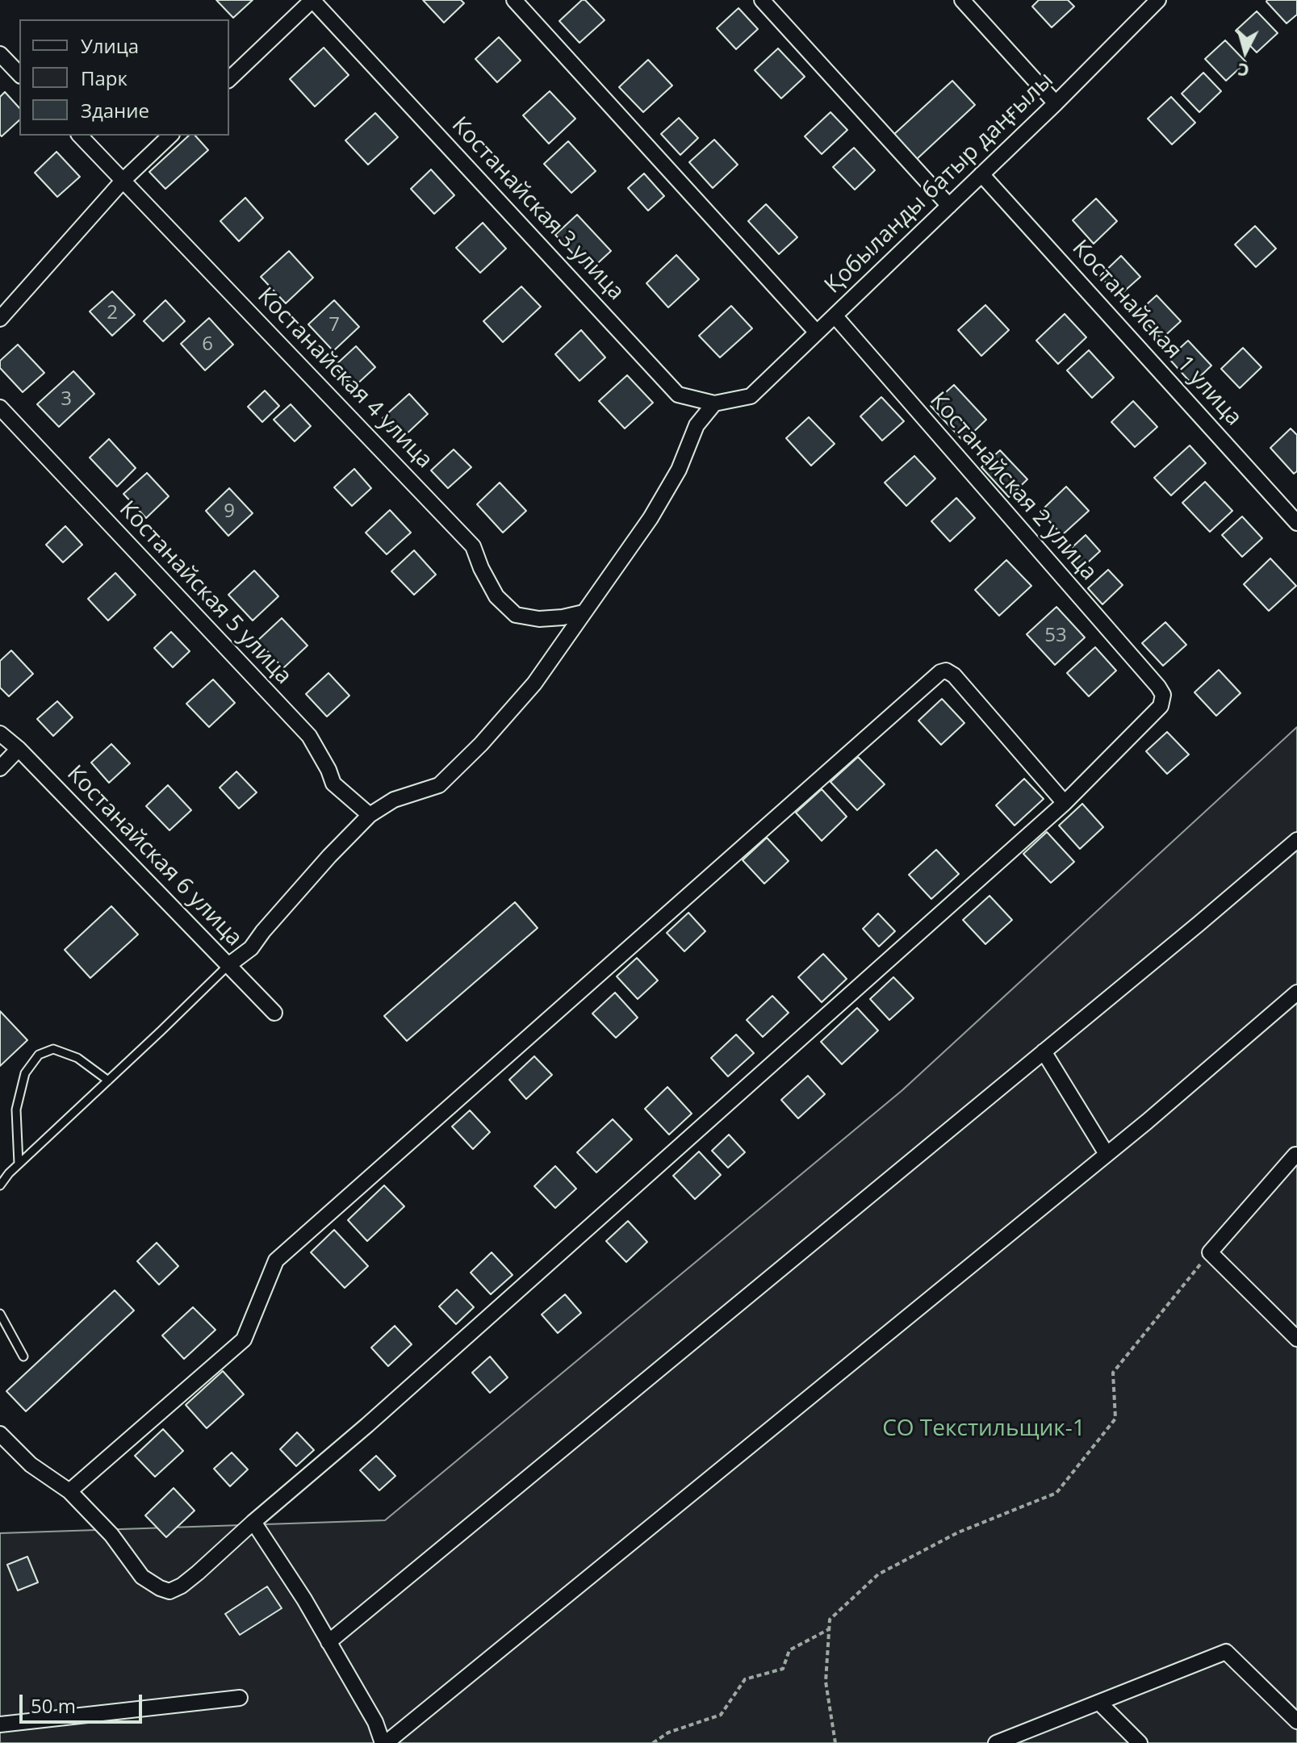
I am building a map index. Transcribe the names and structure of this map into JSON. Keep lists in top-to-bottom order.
{
  "streets": {
    "street": [
      "Қобыланды батыр даңғылы",
      "Костанайская 3 улица",
      "Костанайская 1 улица",
      "Костанайская 4 улица",
      "Костанайская 2 улица",
      "Костанайская 5 улица",
      "Костанайская 6 улица"
    ]
  },
  "crossings": [
    ["Қобыланды батыр даңғылы", "Костанайская 3 улица"],
    ["Қобыланды батыр даңғылы", "Костанайская 1 улица"],
    ["Қобыланды батыр даңғылы", "Костанайская 2 улица"]
  ],
  "parks": ["СО Текстильщик-1"],
  "house_numbers": [
    "2",
    "7",
    "6",
    "3",
    "9",
    "53"
  ],
  "legend": ["Улица", "Парк", "Здание"],
  "scale_bar": "50 m",
  "north": "bottom"
}
